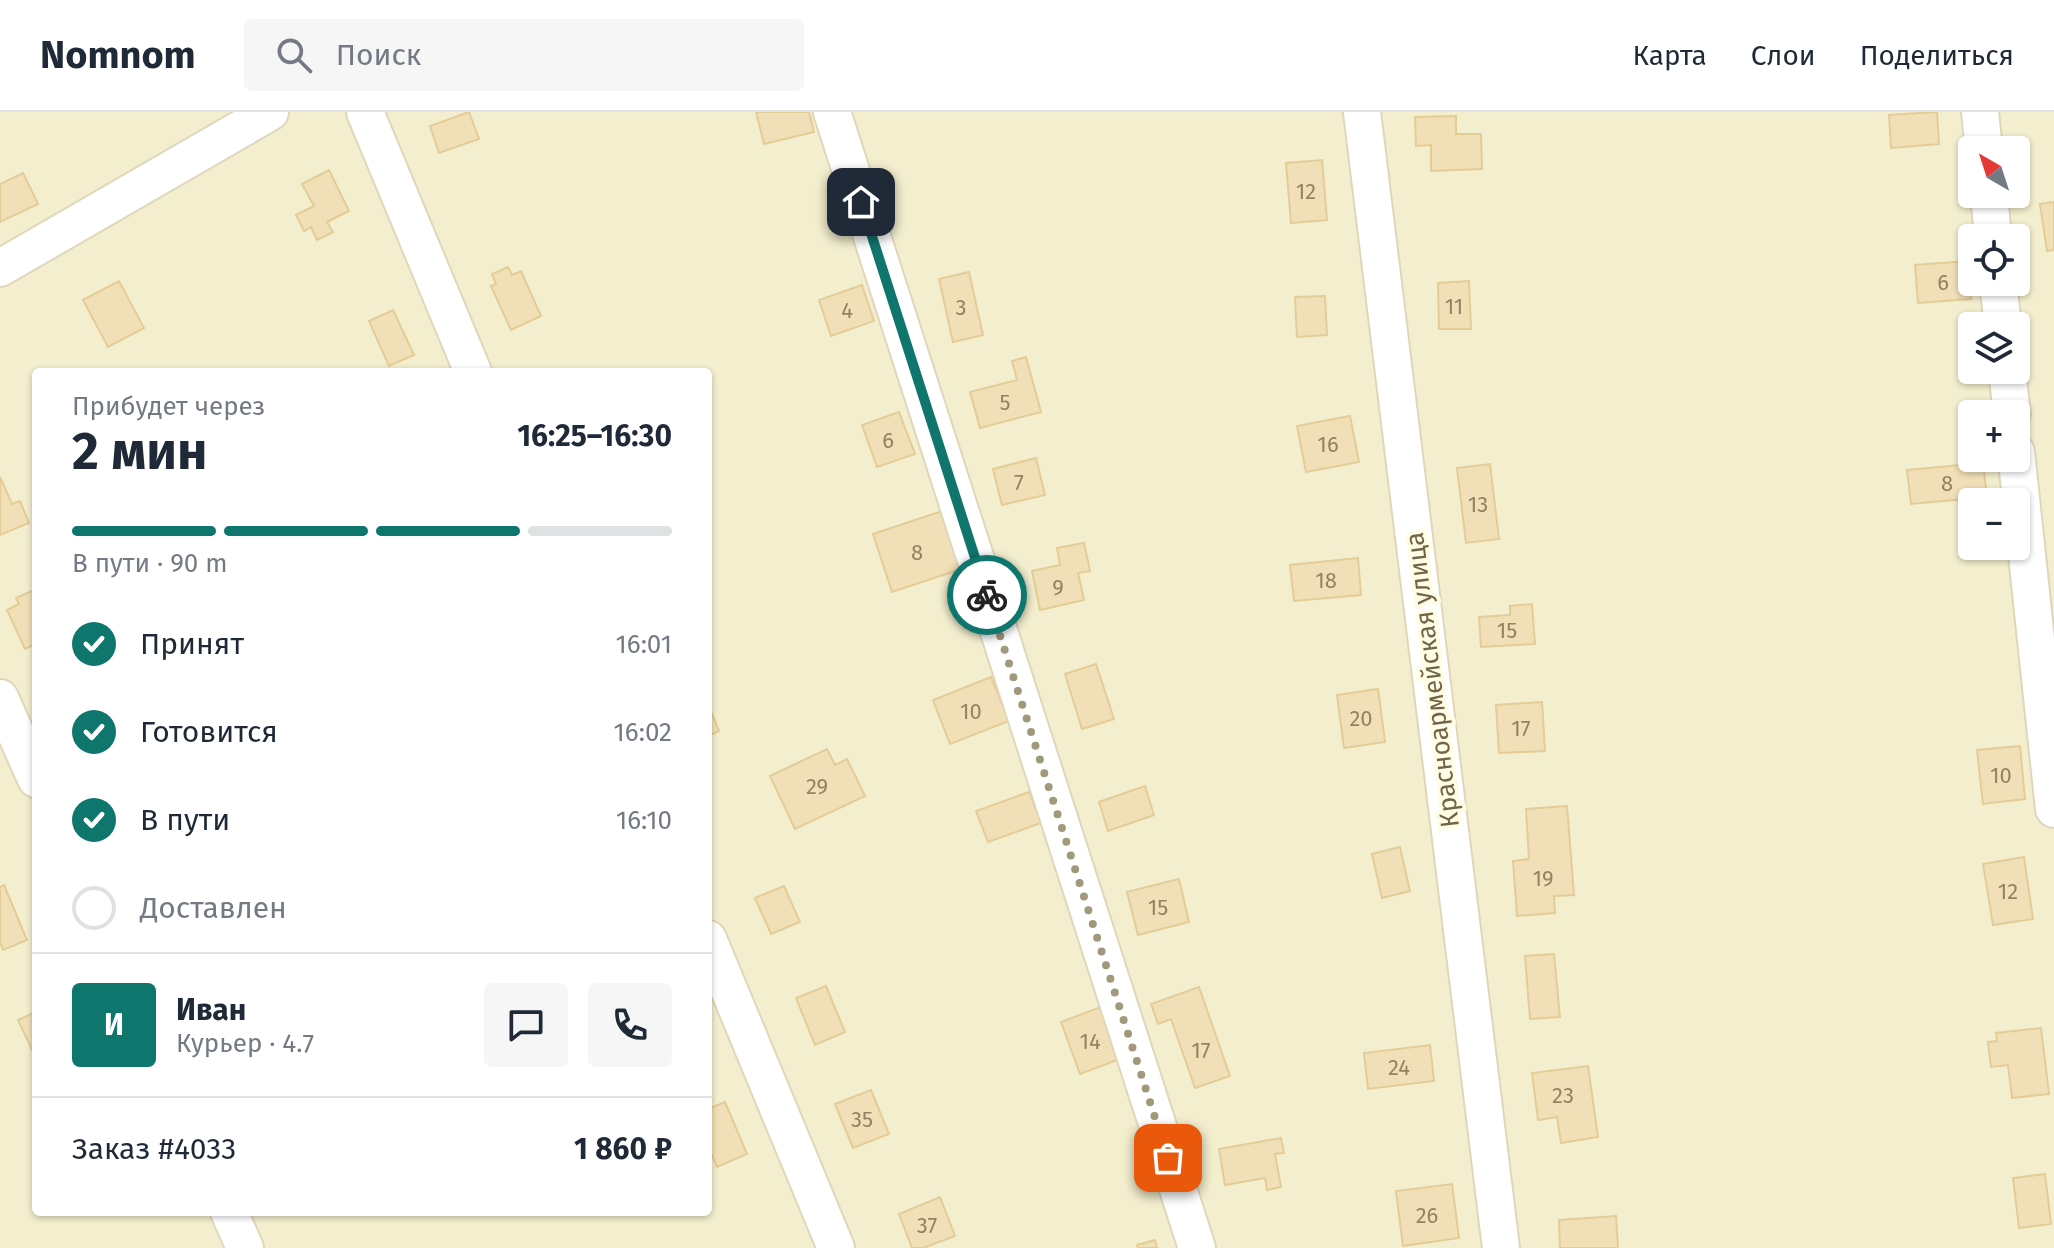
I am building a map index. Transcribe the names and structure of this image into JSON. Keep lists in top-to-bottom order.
{
  "streets": {
    "street": ["Красноармейская улица"]
  },
  "house_numbers": [
    "12",
    "6",
    "11",
    "3",
    "4",
    "5",
    "6",
    "16",
    "7",
    "8",
    "13",
    "8",
    "18",
    "9",
    "15",
    "10",
    "20",
    "17",
    "10",
    "29",
    "19",
    "12",
    "15",
    "14",
    "17",
    "24",
    "23",
    "35",
    "26",
    "37"
  ],
  "north": "top left",
  "page": {
    "header": "Nomnom",
    "search": "Поиск",
    "nav": ["Карта", "Слои", "Поделиться"],
    "map_buttons": ["+", "−"],
    "heading": ["2 мин", "Прибудет через", "16:25–16:30"],
    "panel": [
      "Иван",
      "Курьер · 4.7",
      "Заказ #4033",
      "1 860 ₽"
    ],
    "bar": "В пути · 90 m",
    "list": [
      ["Принят", "16:01"],
      ["Готовится", "16:02"],
      ["В пути", "16:10"],
      "Доставлен"
    ],
    "round": "И"
  }
}
